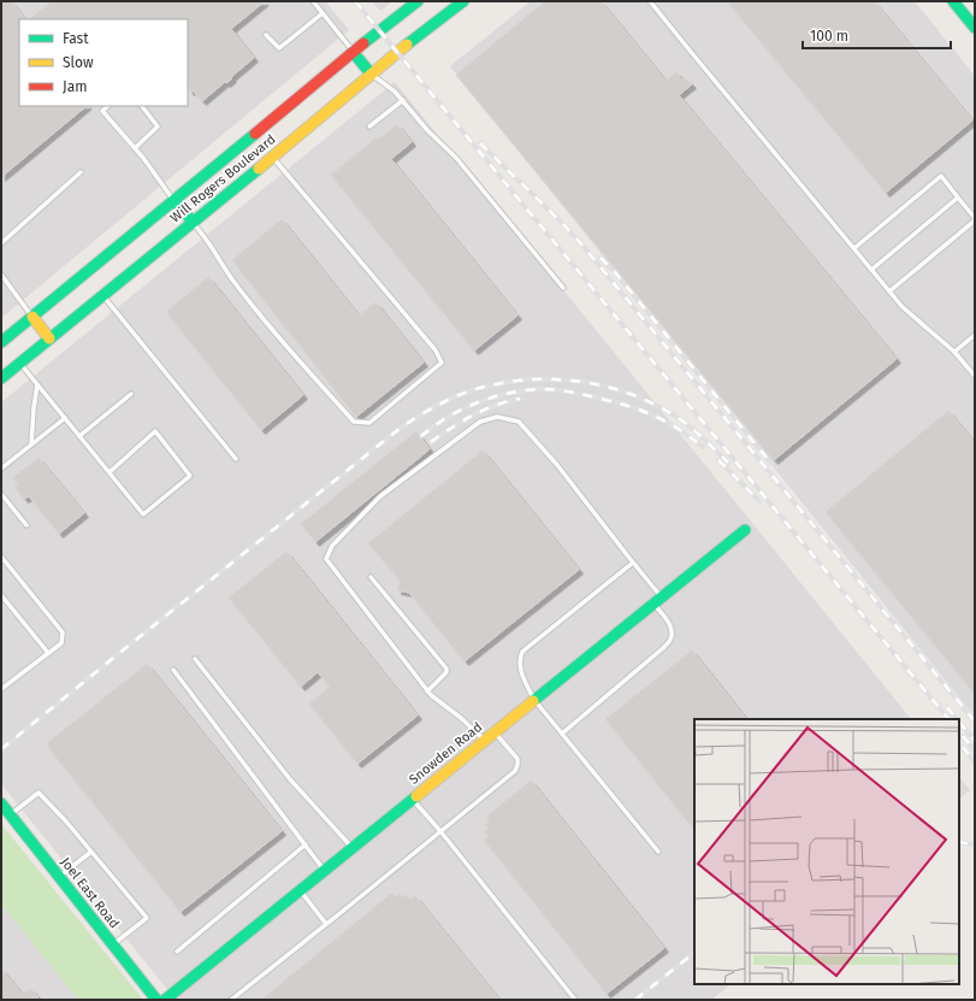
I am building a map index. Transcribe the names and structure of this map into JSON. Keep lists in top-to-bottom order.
{
  "streets": {
    "main road": ["Will Rogers Boulevard", "Snowden Road", "Joel East Road"]
  },
  "legend": ["Fast", "Slow", "Jam"],
  "scale_bar": "100 m"
}
